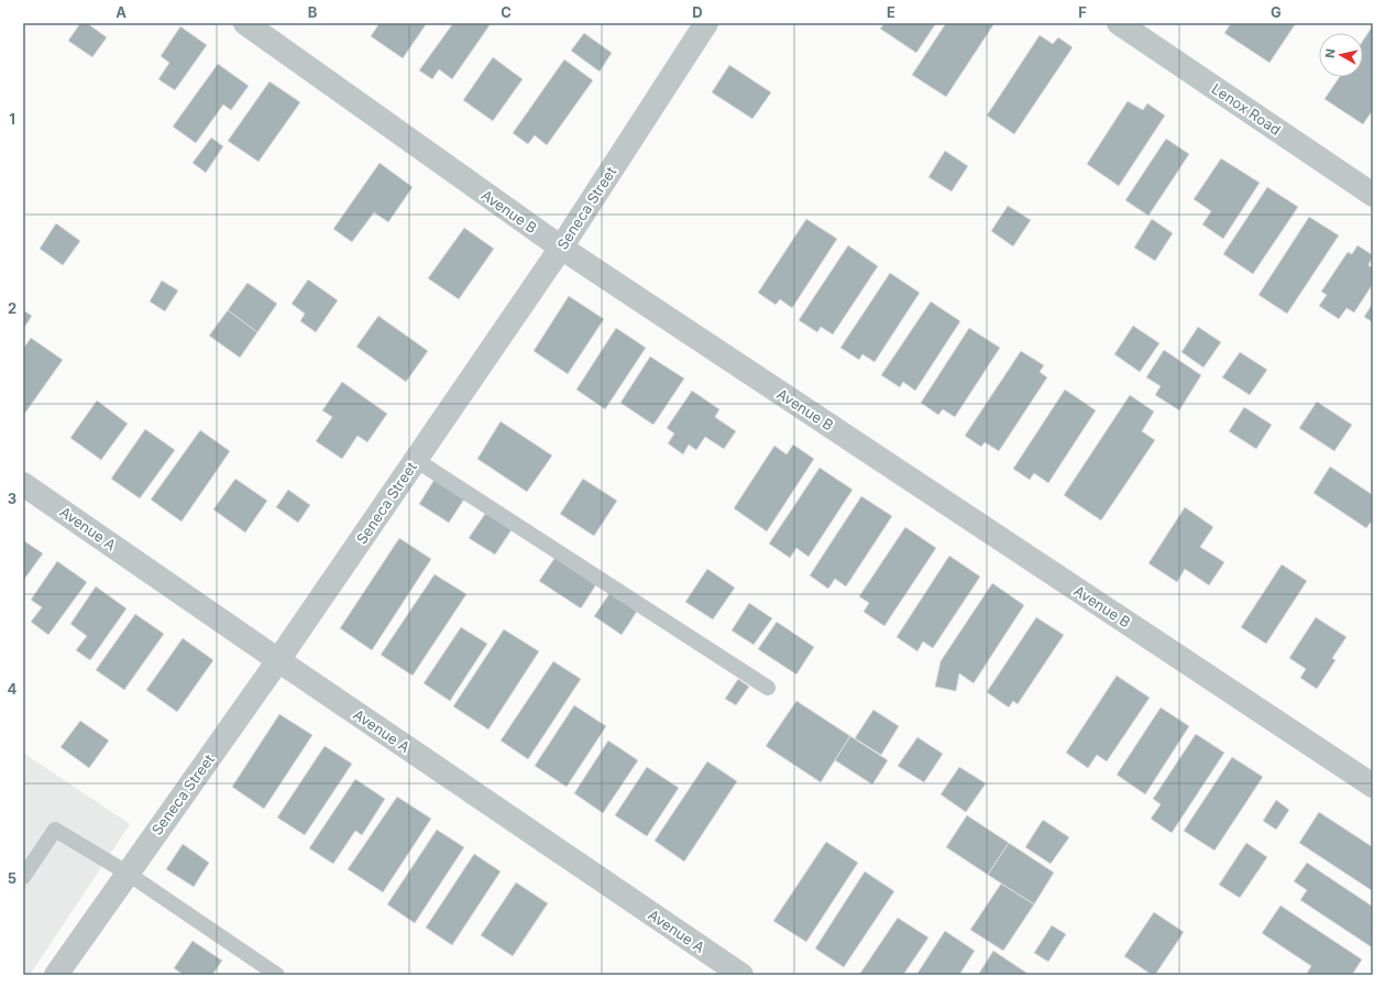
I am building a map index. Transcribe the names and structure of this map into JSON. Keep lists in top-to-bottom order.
{
  "streets": {
    "street": [
      "Lenox Road",
      "Seneca Street",
      "Avenue B",
      "Avenue A"
    ]
  },
  "crossings": [
    ["Seneca Street", "Avenue B"],
    ["Seneca Street", "Avenue A"]
  ],
  "north": "left",
  "grid": {
    "columns": [
      "A",
      "B",
      "C",
      "D",
      "E",
      "F",
      "G"
    ],
    "rows": [
      "1",
      "2",
      "3",
      "4",
      "5"
    ]
  }
}
